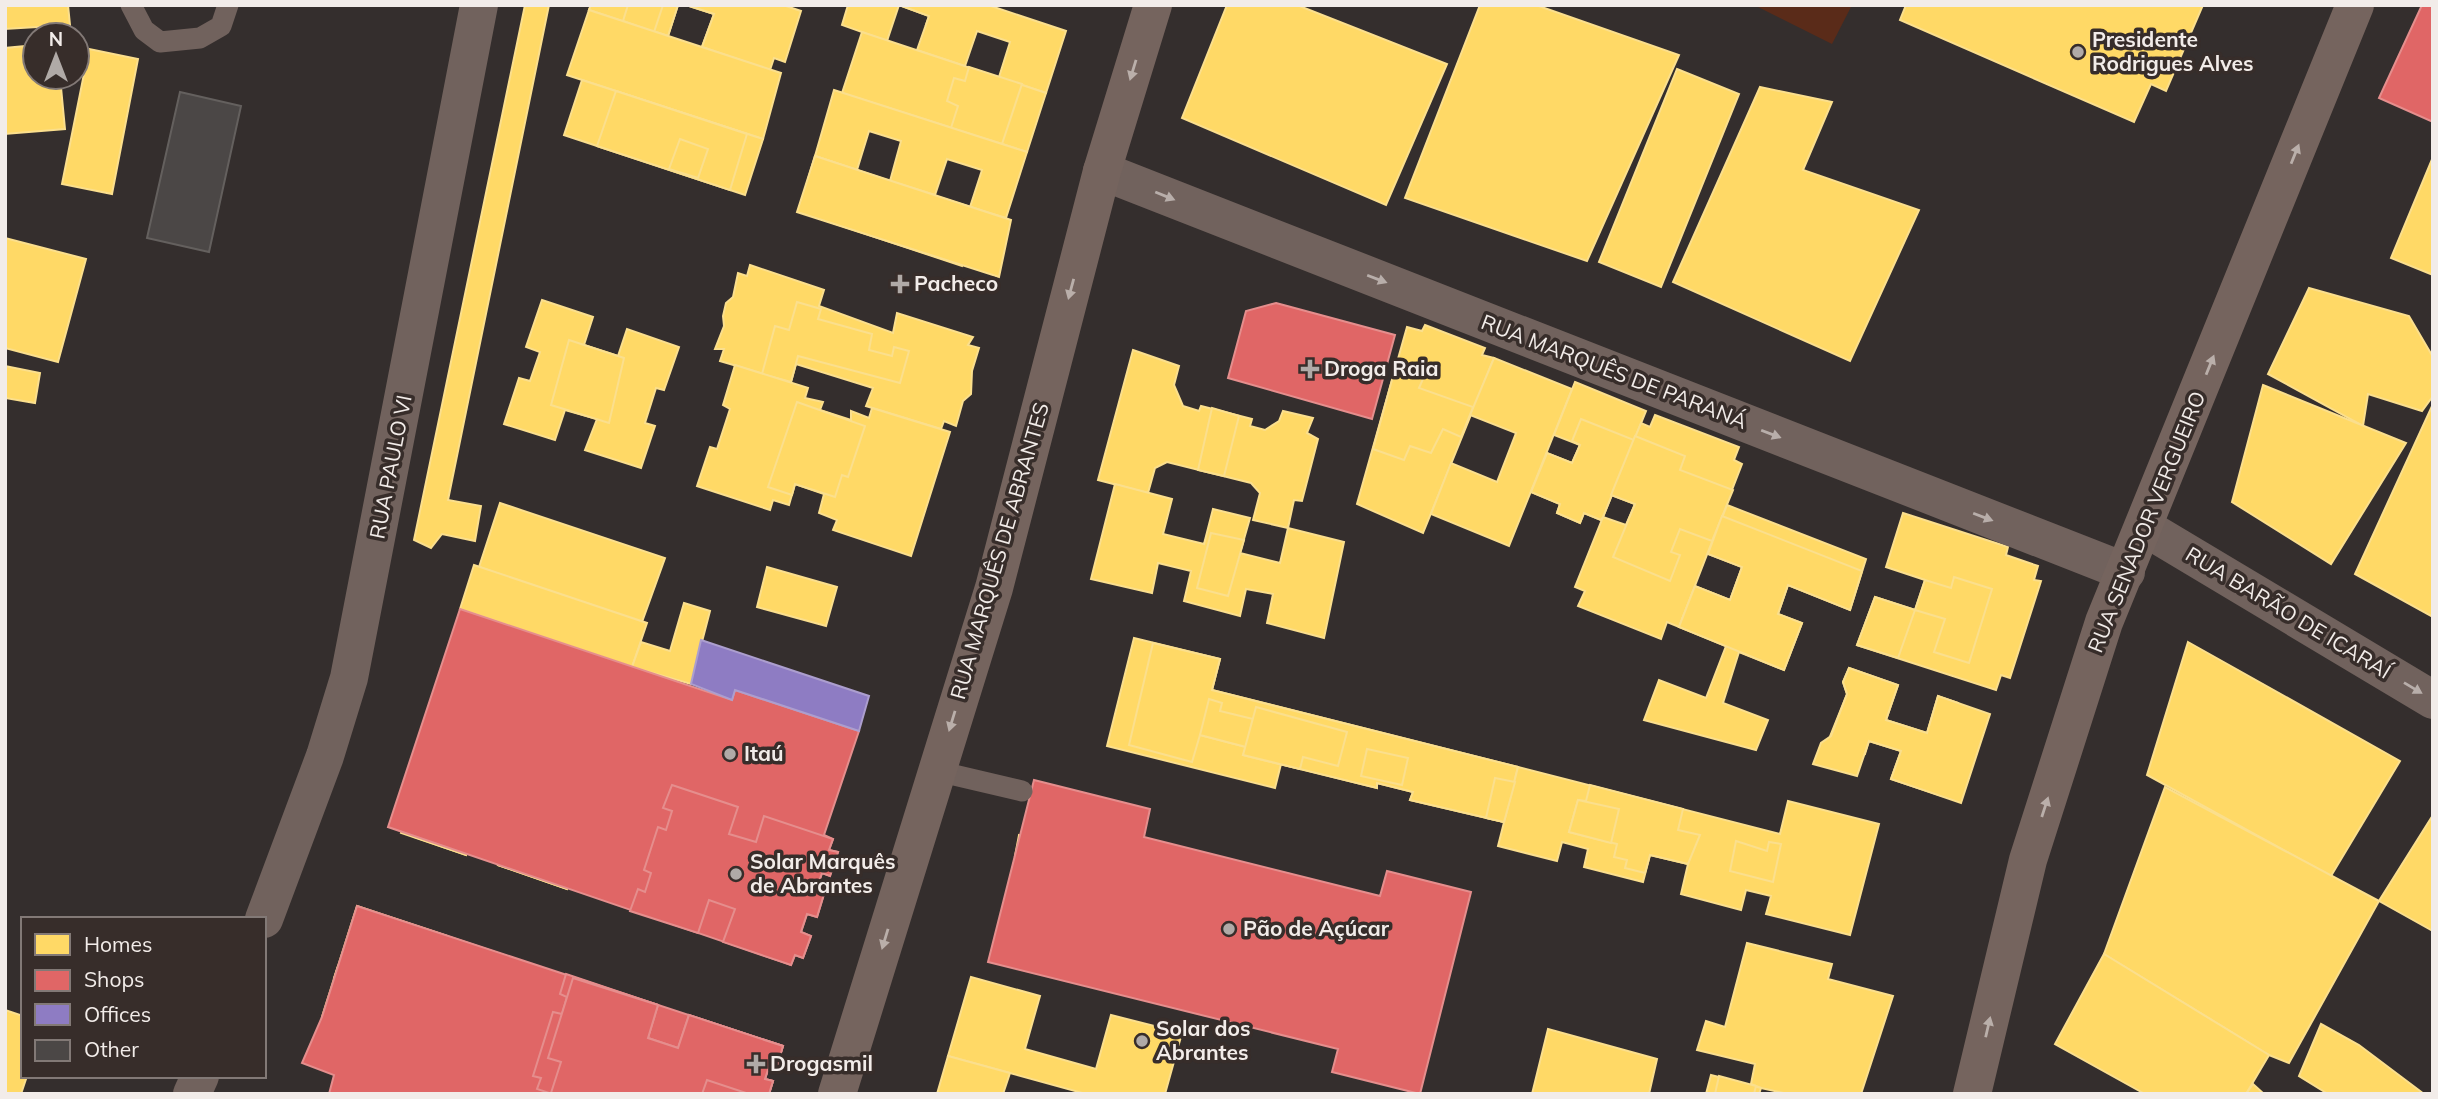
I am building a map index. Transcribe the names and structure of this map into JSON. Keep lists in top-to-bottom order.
{
  "streets": {
    "street": [
      "RUA MARQUÊS DE PARANÁ",
      "RUA PAULO VI",
      "RUA SENADOR VERGUEIRO",
      "RUA MARQUÊS DE ABRANTES",
      "RUA BARÃO DE ICARAÍ"
    ]
  },
  "crossings": [
    ["RUA MARQUÊS DE PARANÁ", "RUA SENADOR VERGUEIRO"],
    ["RUA MARQUÊS DE PARANÁ", "RUA MARQUÊS DE ABRANTES"],
    ["RUA SENADOR VERGUEIRO", "RUA BARÃO DE ICARAÍ"]
  ],
  "one_way": [
    "RUA MARQUÊS DE PARANÁ",
    "RUA SENADOR VERGUEIRO",
    "RUA MARQUÊS DE ABRANTES",
    "RUA BARÃO DE ICARAÍ"
  ],
  "places": {
    "other": [
      "Presidente Rodrigues Alves",
      "Itaú",
      "Solar Marquês de Abrantes",
      "Pão de Açúcar",
      "Solar dos Abrantes"
    ],
    "health": ["Pacheco", "Droga Raia", "Drogasmil"]
  },
  "legend": [
    "Homes",
    "Shops",
    "Offices",
    "Other"
  ],
  "north": "top"
}
